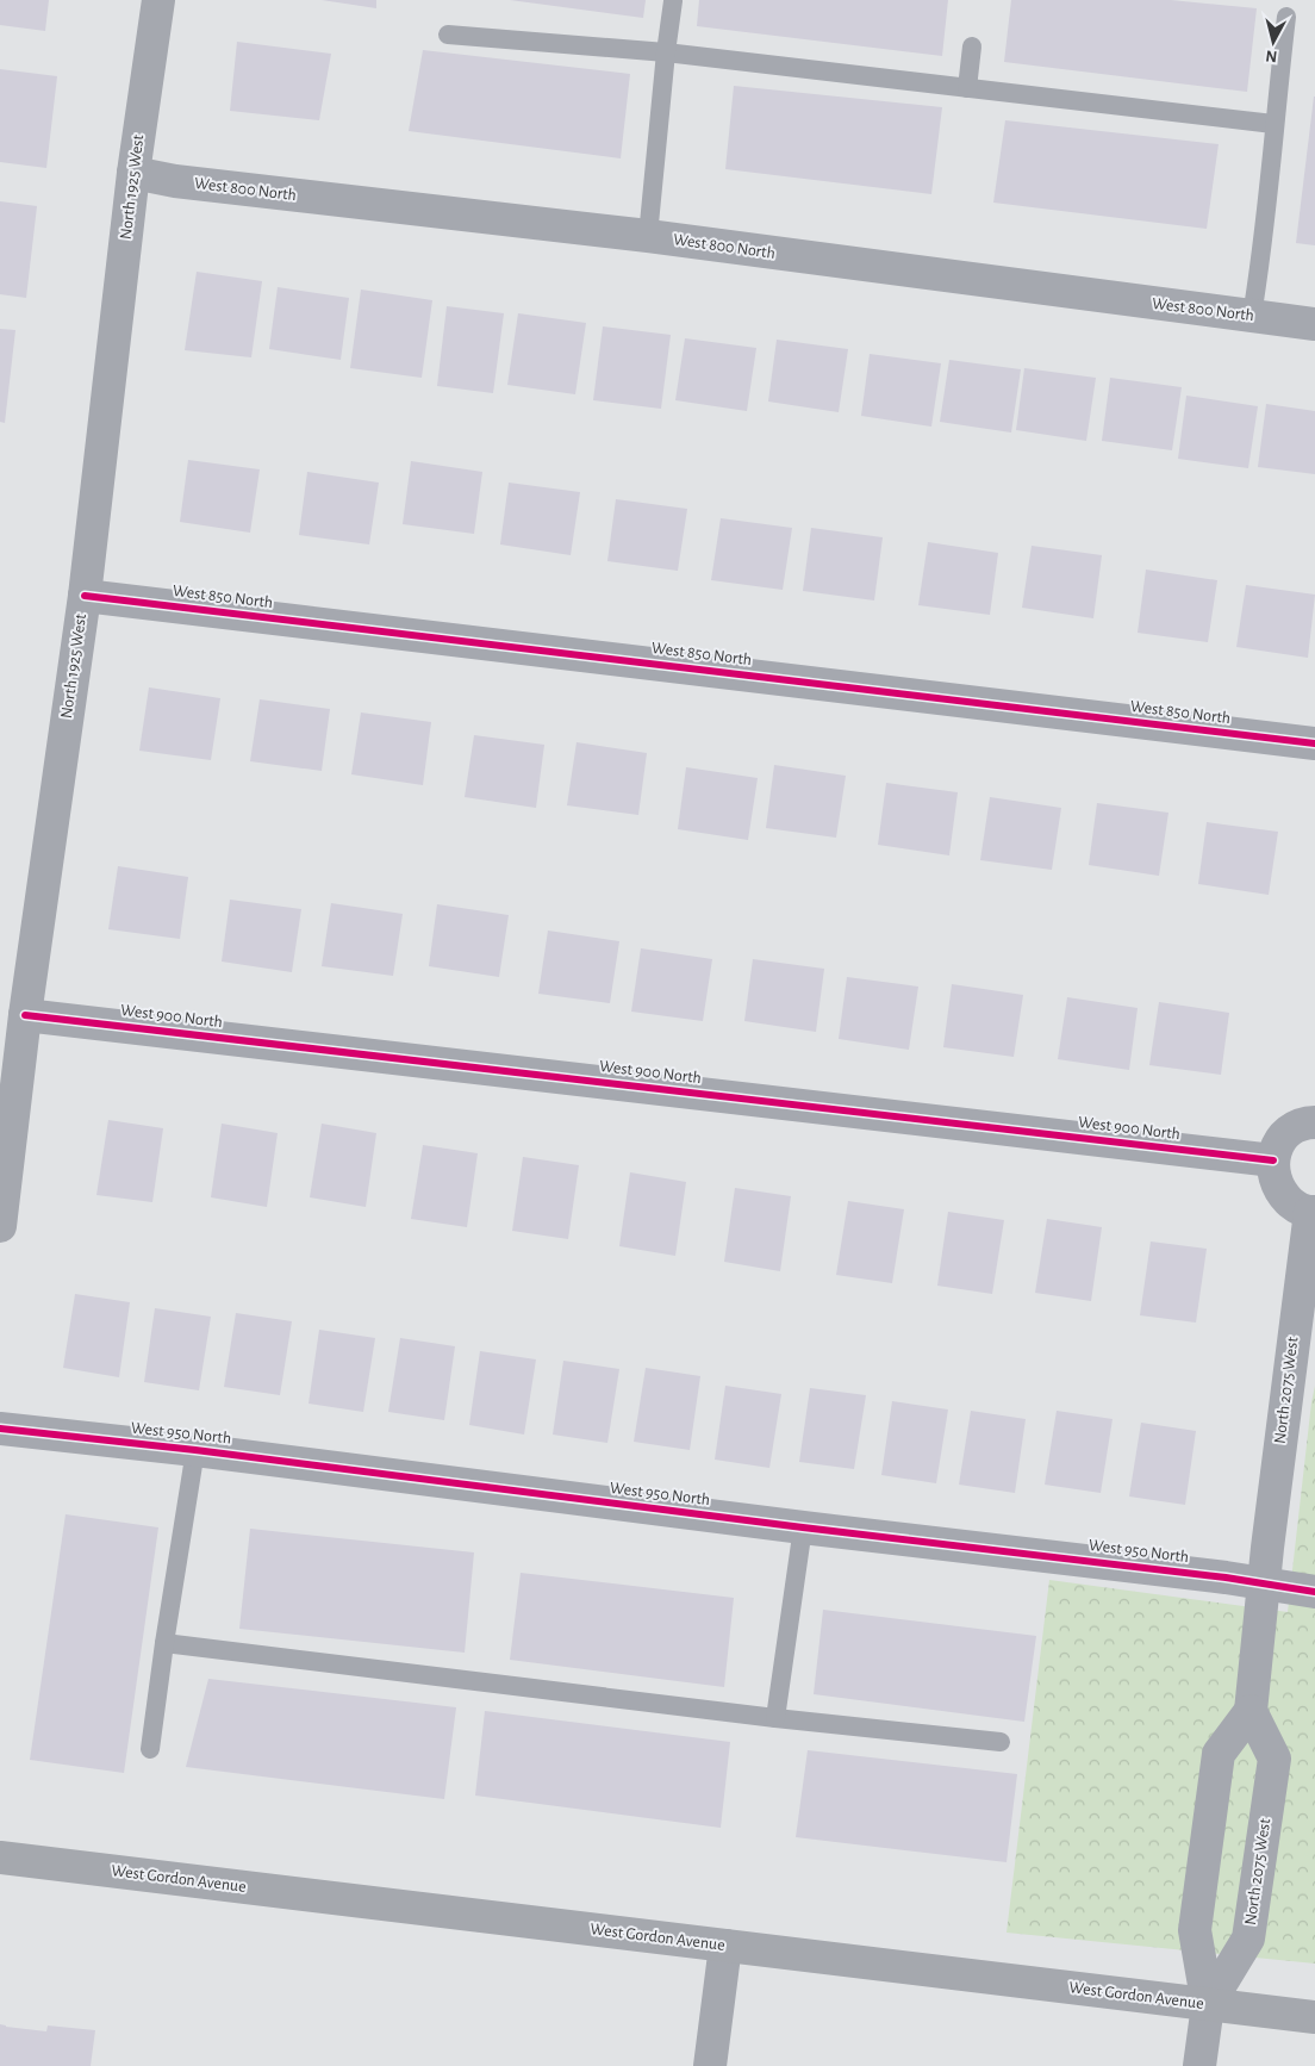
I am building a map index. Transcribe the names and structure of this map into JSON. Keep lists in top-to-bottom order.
{
  "streets": {
    "main road": ["West Gordon Avenue"],
    "street": [
      "North 1925 West",
      "West 800 North",
      "West 850 North",
      "West 900 North",
      "North 2075 West",
      "West 950 North"
    ]
  },
  "crossings": [
    ["North 1925 West", "West 800 North"],
    ["North 1925 West", "West 850 North"],
    ["North 1925 West", "West 900 North"],
    ["North 2075 West", "West 950 North"],
    ["North 2075 West", "West Gordon Avenue"]
  ],
  "north": "bottom"
}
